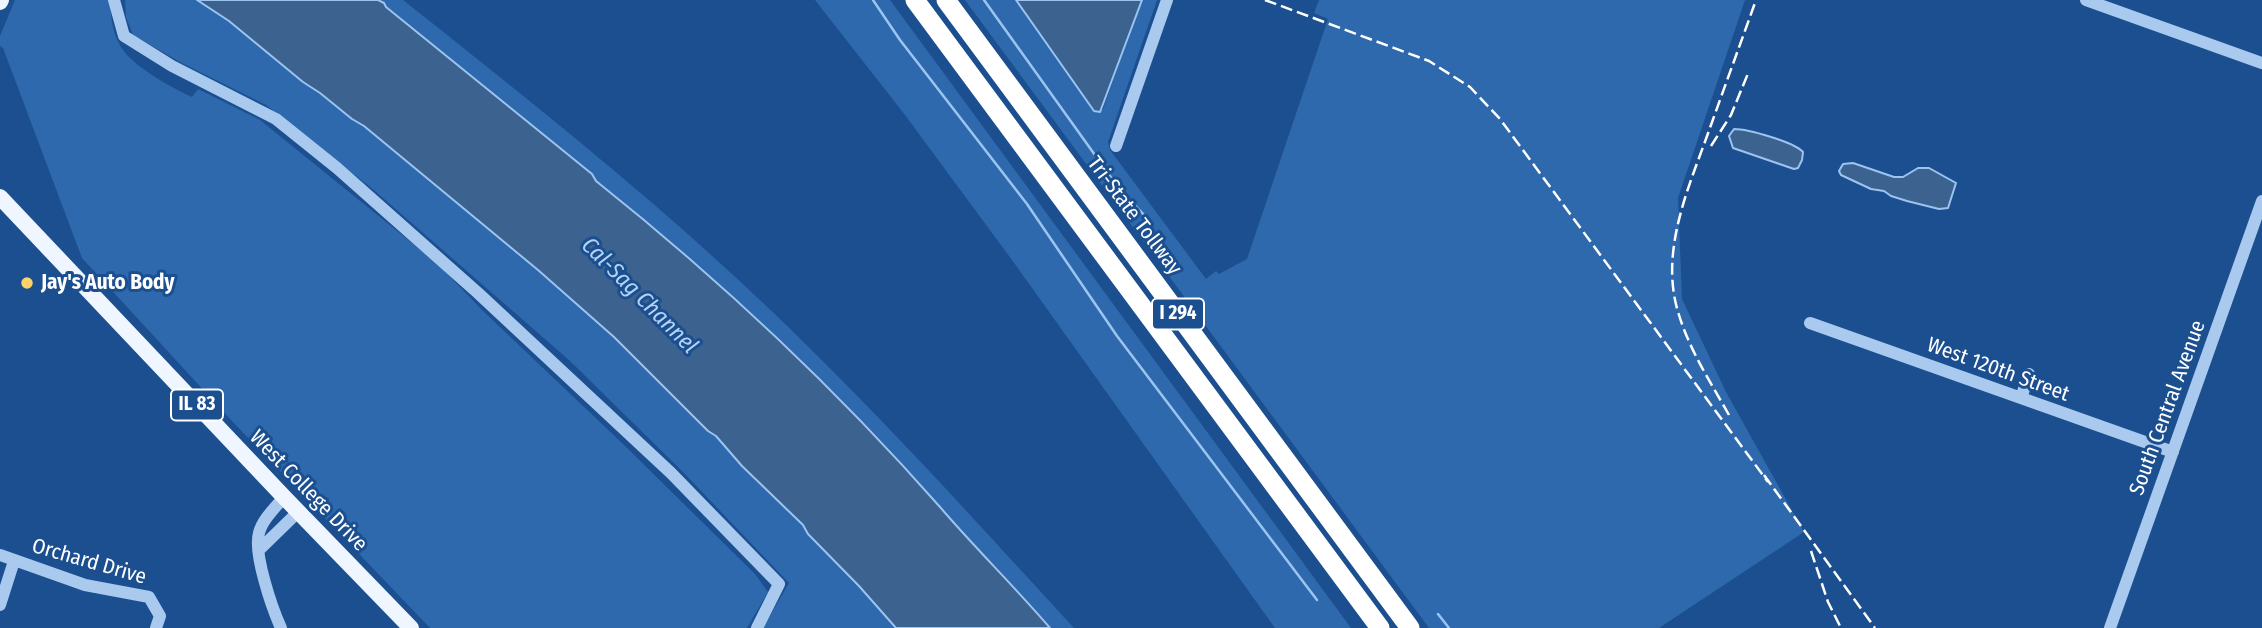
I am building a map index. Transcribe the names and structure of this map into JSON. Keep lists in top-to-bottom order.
{
  "streets": {
    "highway": ["Tri-State Tollway", "I 294"],
    "main road": ["IL 83", "West College Drive"],
    "street": ["West 120th Street", "South Central Avenue", "Orchard Drive"]
  },
  "crossings": [
    ["West 120th Street", "South Central Avenue"]
  ],
  "water": ["Cal-Sag Channel"],
  "places": ["Jay's Auto Body"]
}
